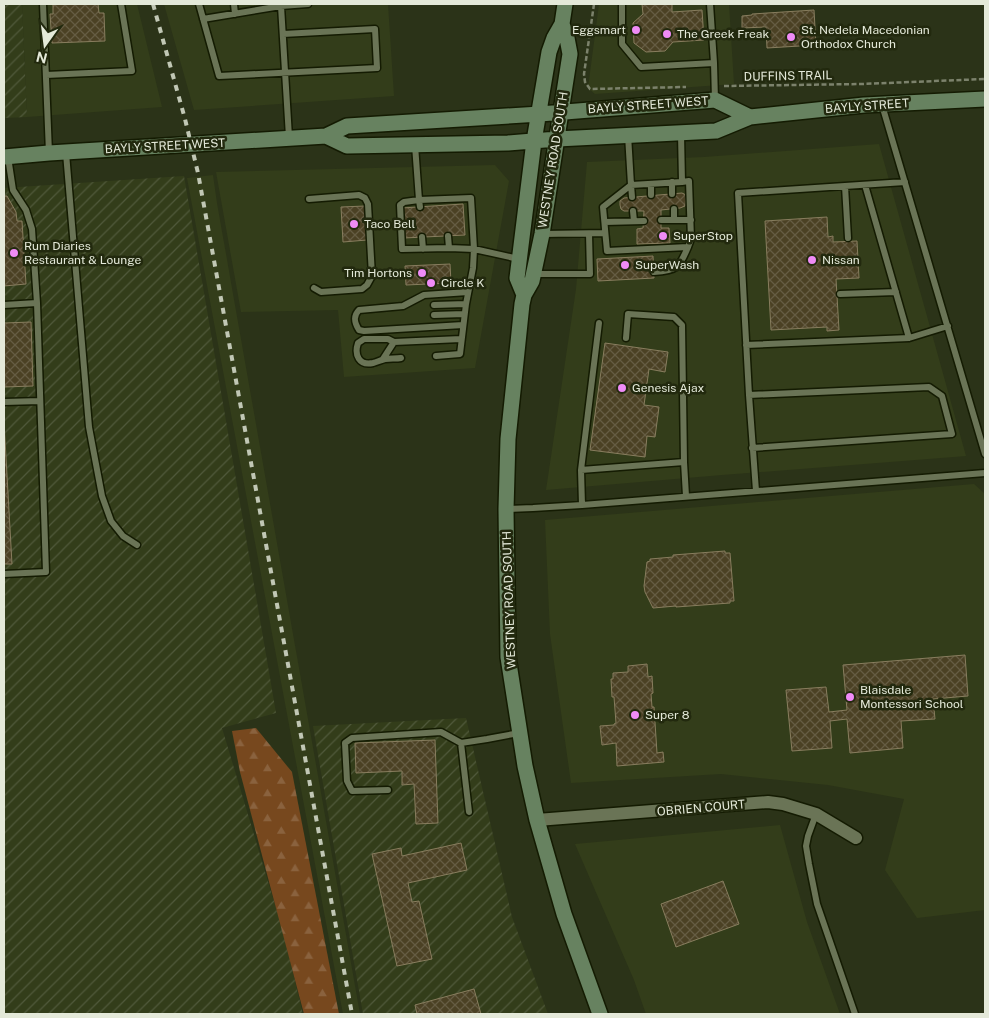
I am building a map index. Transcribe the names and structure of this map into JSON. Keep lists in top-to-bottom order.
{
  "streets": {
    "main road": ["BAYLY STREET WEST", "BAYLY STREET", "WESTNEY ROAD SOUTH"],
    "street": ["OBRIEN COURT"],
    "path": ["DUFFINS TRAIL"]
  },
  "crossings": [
    ["DUFFINS TRAIL", "BAYLY STREET WEST"],
    ["BAYLY STREET WEST", "BAYLY STREET"],
    ["BAYLY STREET WEST", "WESTNEY ROAD SOUTH"],
    ["WESTNEY ROAD SOUTH", "OBRIEN COURT"]
  ],
  "places": [
    "Eggsmart",
    "The Greek Freak",
    "St. Nedela Macedonian Orthodox Church",
    "Taco Bell",
    "SuperStop",
    "Rum Diaries Restaurant & Lounge",
    "Nissan",
    "SuperWash",
    "Tim Hortons",
    "Circle K",
    "Genesis Ajax",
    "Blaisdale Montessori School",
    "Super 8"
  ],
  "north": "bottom"
}
